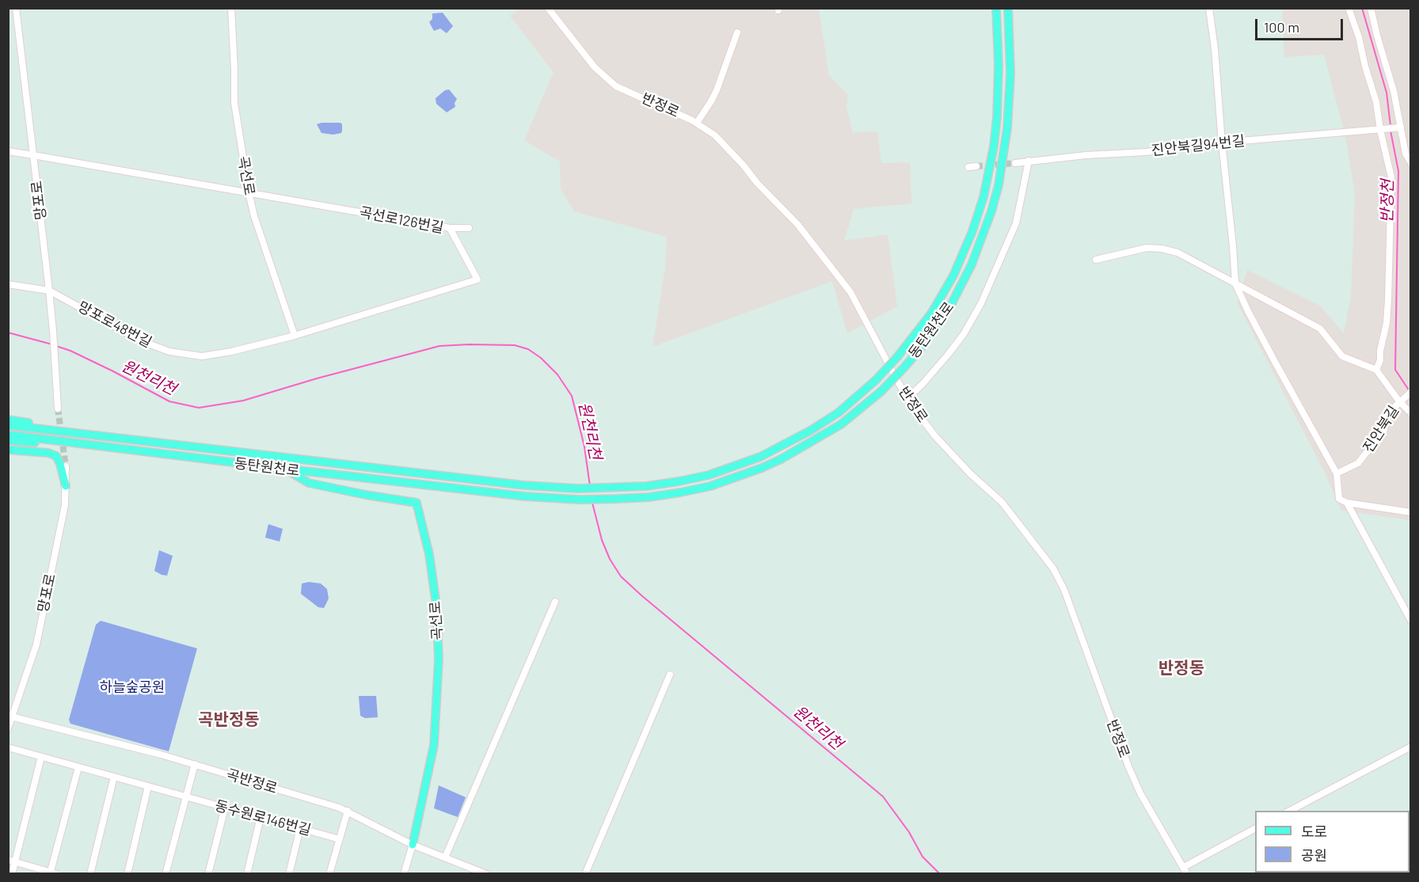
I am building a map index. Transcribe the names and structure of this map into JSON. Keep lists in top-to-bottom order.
{
  "streets": {
    "main road": ["곡선로", "동탄원천로"],
    "street": [
      "반정로",
      "진안북길94번길",
      "망포로",
      "곡선로126번길",
      "망포로48번길",
      "진안북길",
      "곡반정로",
      "동수원로146번길"
    ]
  },
  "crossings": [
    ["곡선로", "곡선로126번길"],
    ["곡선로", "망포로48번길"],
    ["곡선로", "동탄원천로"],
    ["곡선로", "곡반정로"],
    ["망포로", "곡선로126번길"],
    ["망포로", "망포로48번길"],
    ["망포로", "곡반정로"],
    ["곡선로126번길", "망포로48번길"]
  ],
  "districts": ["반정동", "곡반정동"],
  "water": ["반정천", "원천리천"],
  "parks": ["하늘숲공원"],
  "legend": ["도로", "공원"],
  "scale_bar": "100 m"
}
